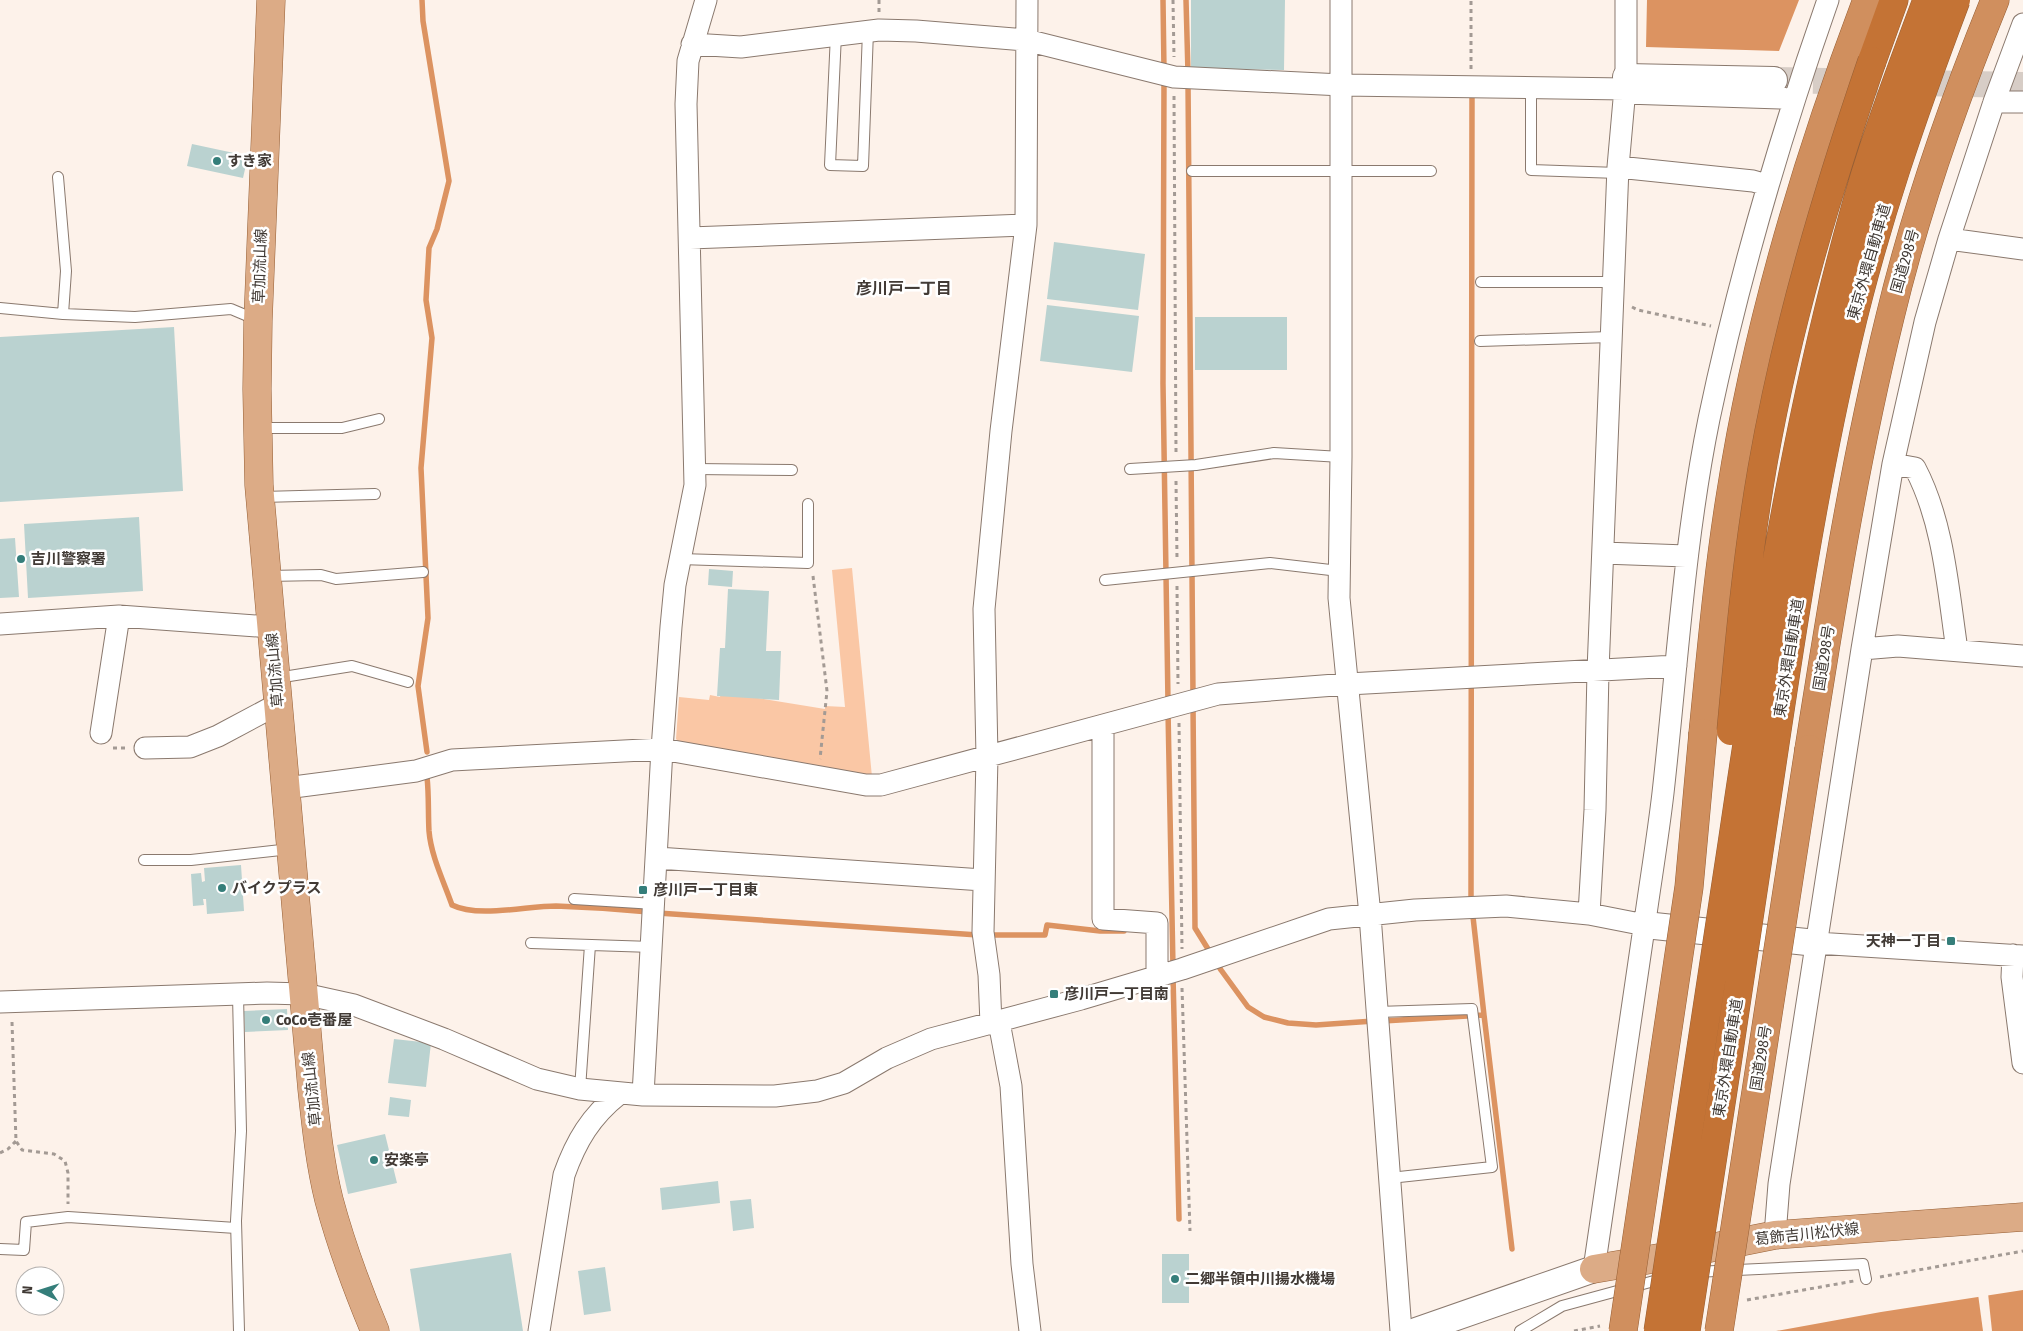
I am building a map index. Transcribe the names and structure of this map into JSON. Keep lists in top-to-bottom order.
{
  "streets": {
    "highway": ["国道298号", "東京外環自動車道"],
    "main road": ["草加流山線", "葛飾吉川松伏線"]
  },
  "districts": ["彦川戸一丁目"],
  "places": {
    "other": [
      "すき家",
      "吉川警察署",
      "バイクプラス",
      "CoCo壱番屋",
      "安楽亭",
      "二郷半領中川揚水機場"
    ],
    "transit": ["彦川戸一丁目東", "天神一丁目", "彦川戸一丁目南"]
  },
  "north": "left"
}
